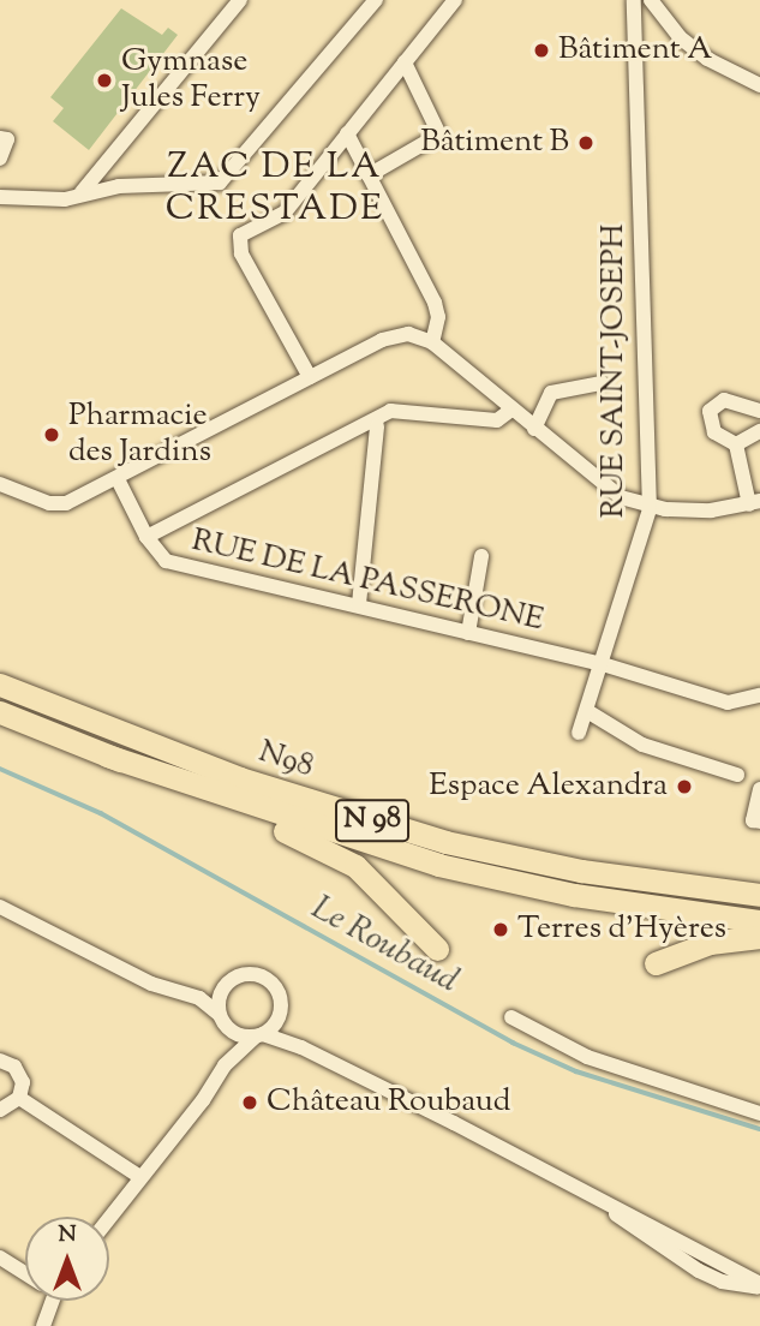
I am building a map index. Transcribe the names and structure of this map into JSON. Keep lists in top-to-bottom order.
{
  "streets": {
    "highway": ["N98", "N 98"],
    "street": ["RUE SAINT-JOSEPH", "RUE DE LA PASSERONE"]
  },
  "crossings": [
    ["RUE SAINT-JOSEPH", "RUE DE LA PASSERONE"]
  ],
  "districts": ["ZAC DE LA CRESTADE"],
  "water": ["Le Roubaud"],
  "places": [
    "Bâtiment A",
    "Gymnase Jules Ferry",
    "Bâtiment B",
    "Pharmacie des Jardins",
    "Espace Alexandra",
    "Terres d'Hyères",
    "Château Roubaud"
  ],
  "north": "top"
}
